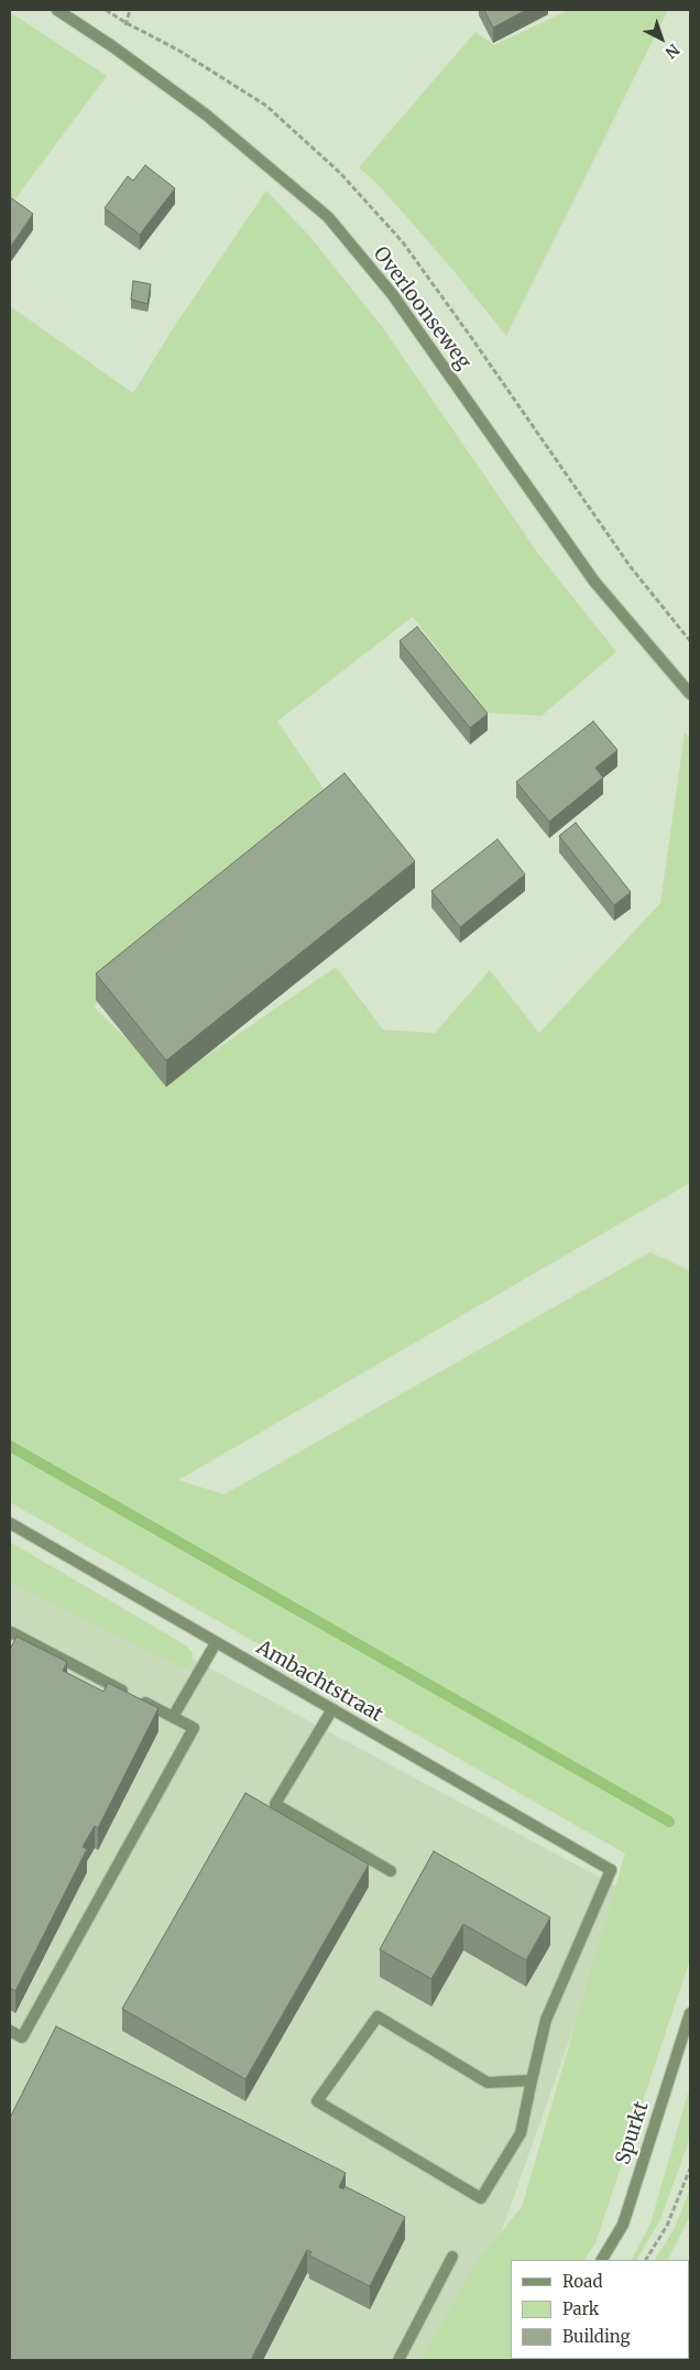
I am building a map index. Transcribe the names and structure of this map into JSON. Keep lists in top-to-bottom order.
{
  "streets": {
    "street": ["Overloonseweg", "Ambachtstraat", "Spurkt"]
  },
  "legend": ["Road", "Park", "Building"],
  "north": "bottom right"
}
